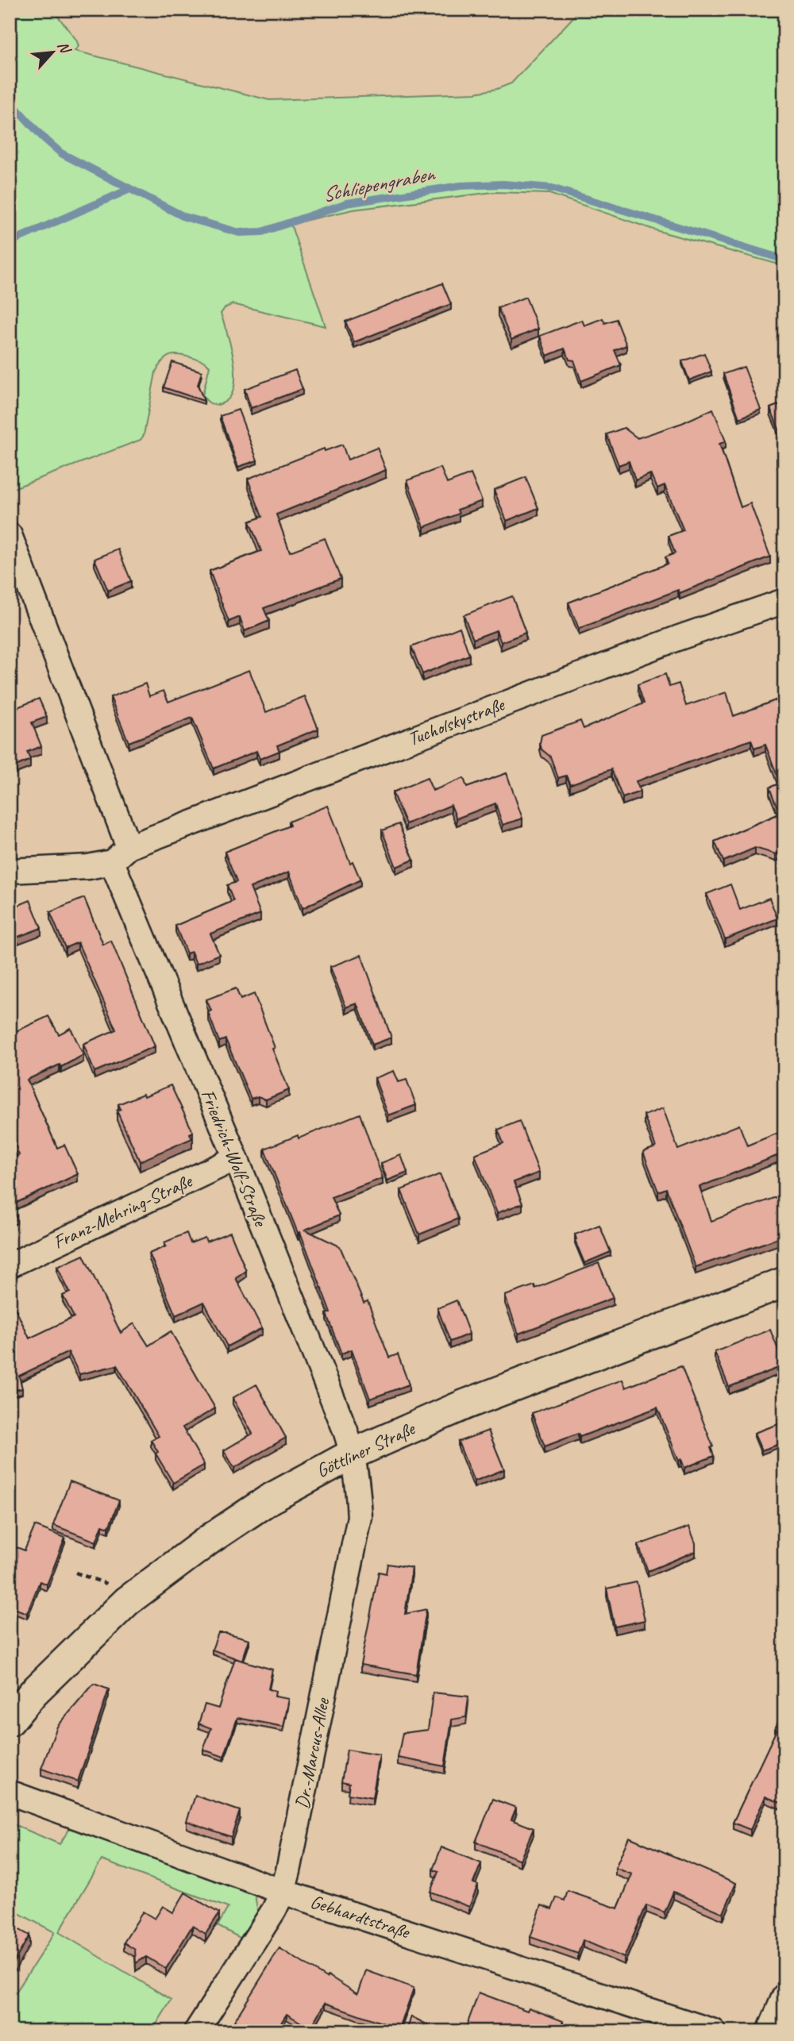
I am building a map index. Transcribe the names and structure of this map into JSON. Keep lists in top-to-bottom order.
{
  "streets": {
    "street": [
      "Tucholskystraße",
      "Friedrich-Wolf-Straße",
      "Franz-Mehring-Straße",
      "Göttliner Straße",
      "Dr.-Marcus-Allee",
      "Gebhardtstraße"
    ]
  },
  "crossings": [
    ["Tucholskystraße", "Friedrich-Wolf-Straße"],
    ["Friedrich-Wolf-Straße", "Franz-Mehring-Straße"],
    ["Friedrich-Wolf-Straße", "Göttliner Straße"],
    ["Friedrich-Wolf-Straße", "Dr.-Marcus-Allee"],
    ["Göttliner Straße", "Dr.-Marcus-Allee"],
    ["Dr.-Marcus-Allee", "Gebhardtstraße"]
  ],
  "water": ["Schliepengraben"],
  "north": "top right"
}
